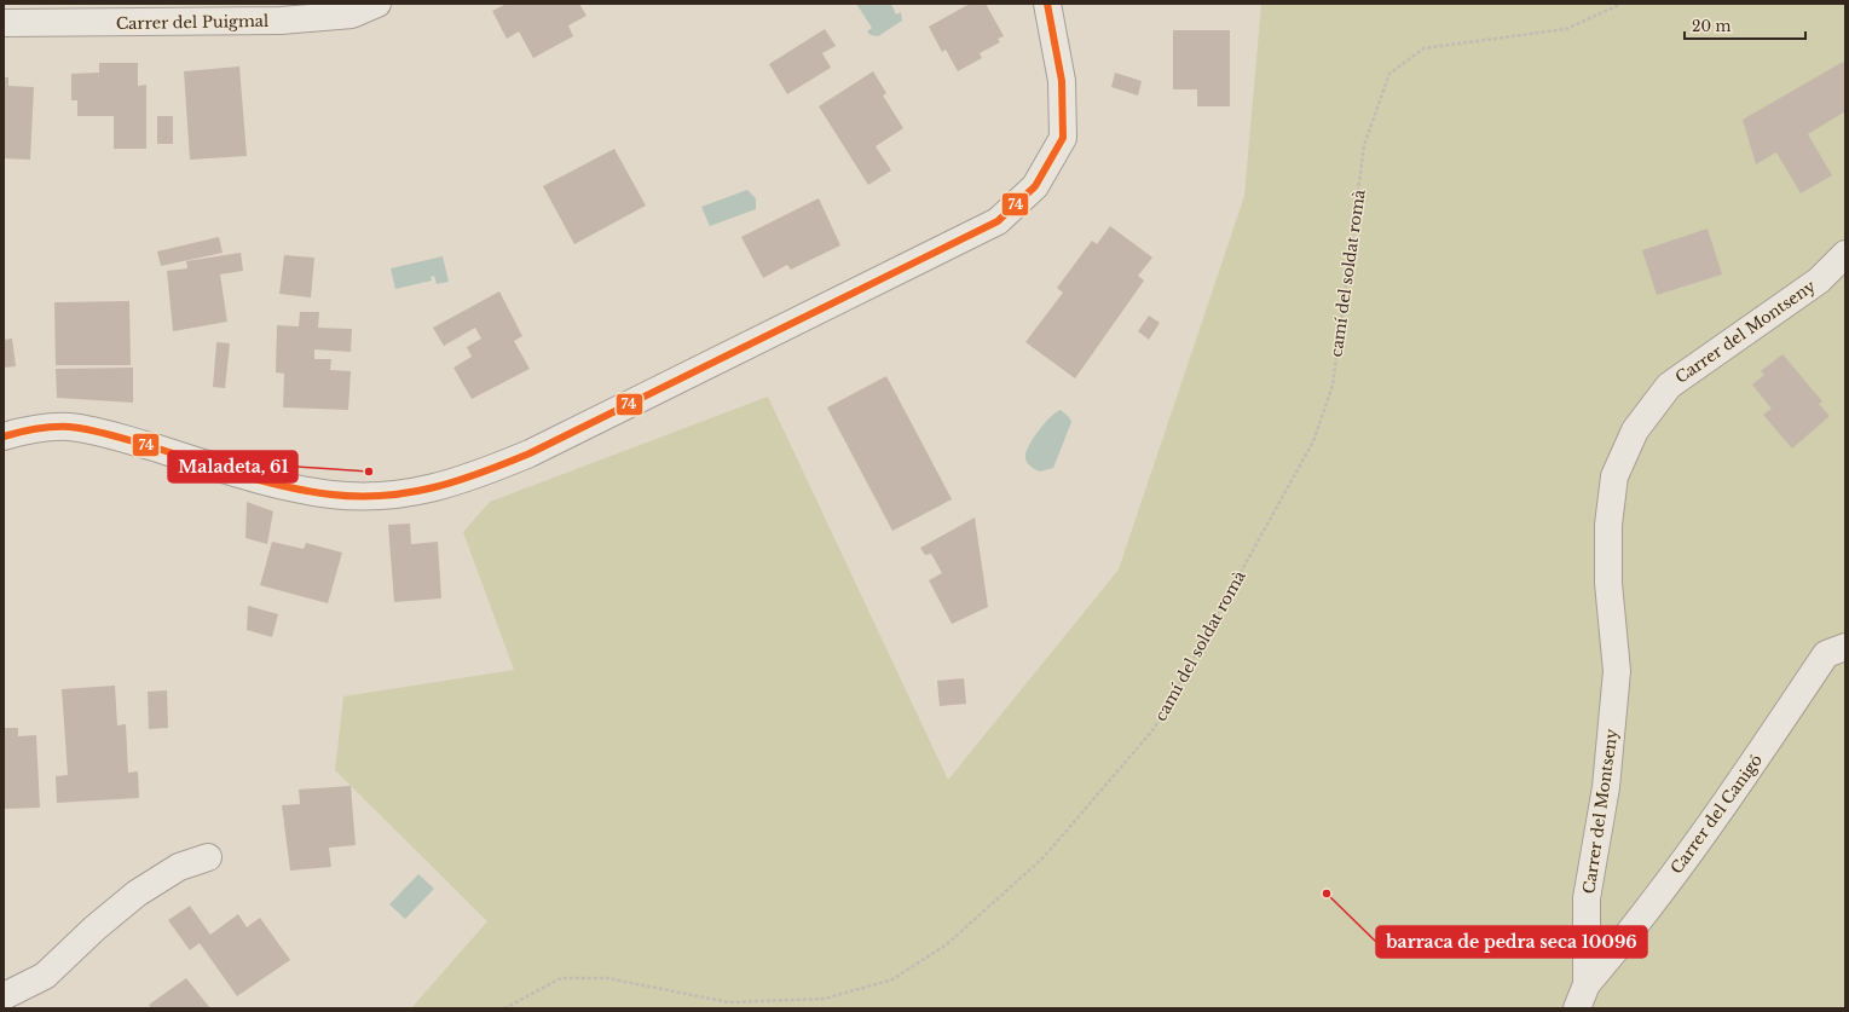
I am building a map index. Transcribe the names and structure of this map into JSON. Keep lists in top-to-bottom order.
{
  "streets": {
    "street": ["Carrer del Puigmal", "Carrer del Montseny", "Carrer del Canigó"],
    "path": ["camí del soldat romà"]
  },
  "crossings": [
    ["Carrer del Montseny", "Carrer del Canigó"]
  ],
  "places": ["Maladeta, 61", "barraca de pedra seca 10096"],
  "lines": ["transit line 74"],
  "scale_bar": "20 m"
}
